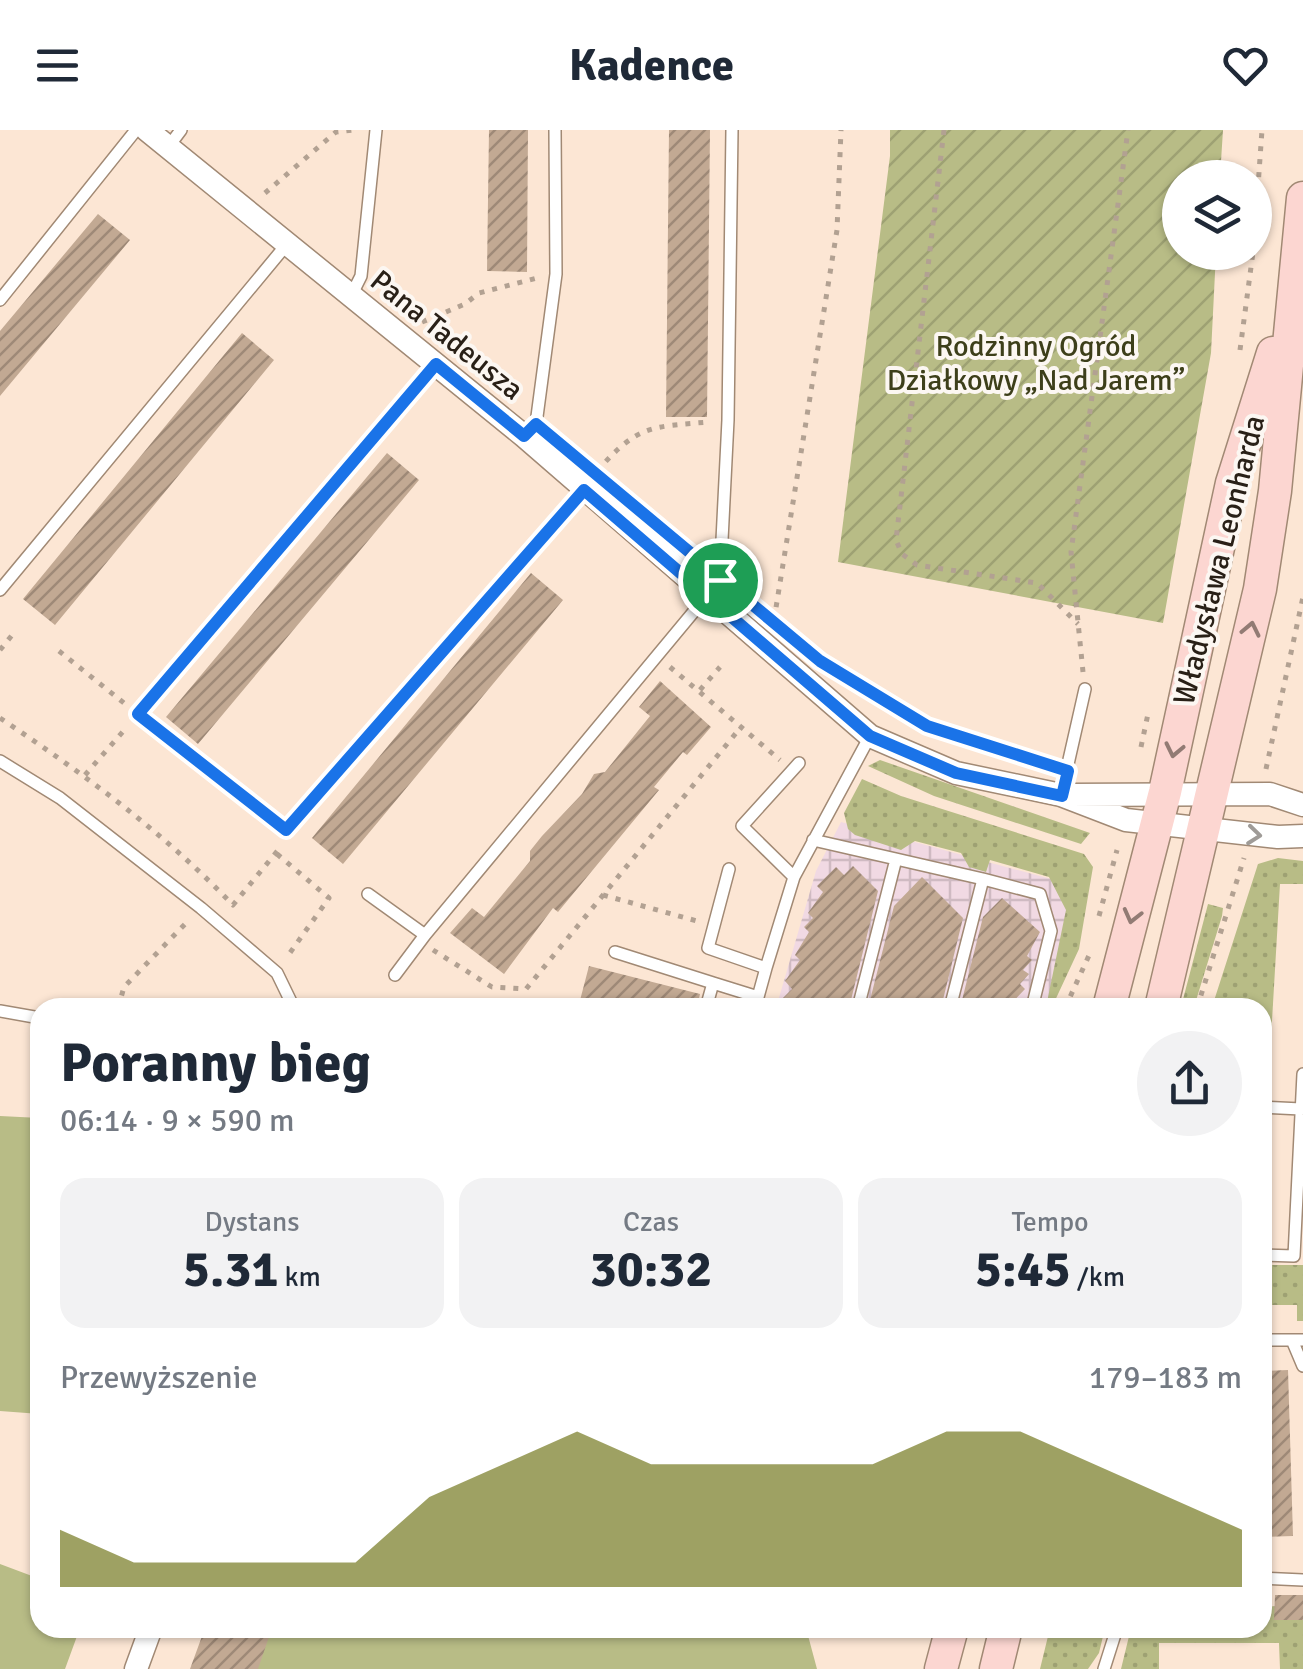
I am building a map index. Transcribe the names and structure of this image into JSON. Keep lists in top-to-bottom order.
{
  "streets": {
    "main road": ["Władysława Leonharda"],
    "street": ["Pana Tadeusza"]
  },
  "crossings": [
    ["Pana Tadeusza", "Władysława Leonharda"]
  ],
  "parks": ["Rodzinny Ogród Działkowy „Nad Jarem”"],
  "page": {
    "header": "Kadence",
    "heading": ["Poranny bieg", "06:14 · 9 × 590 m"],
    "stats": [
      ["Dystans", "5.31 km"],
      ["Czas", "30:32"],
      ["Tempo", "5:45 /km"]
    ],
    "chart": ["Przewyższenie", "179–183 m"]
  }
}
